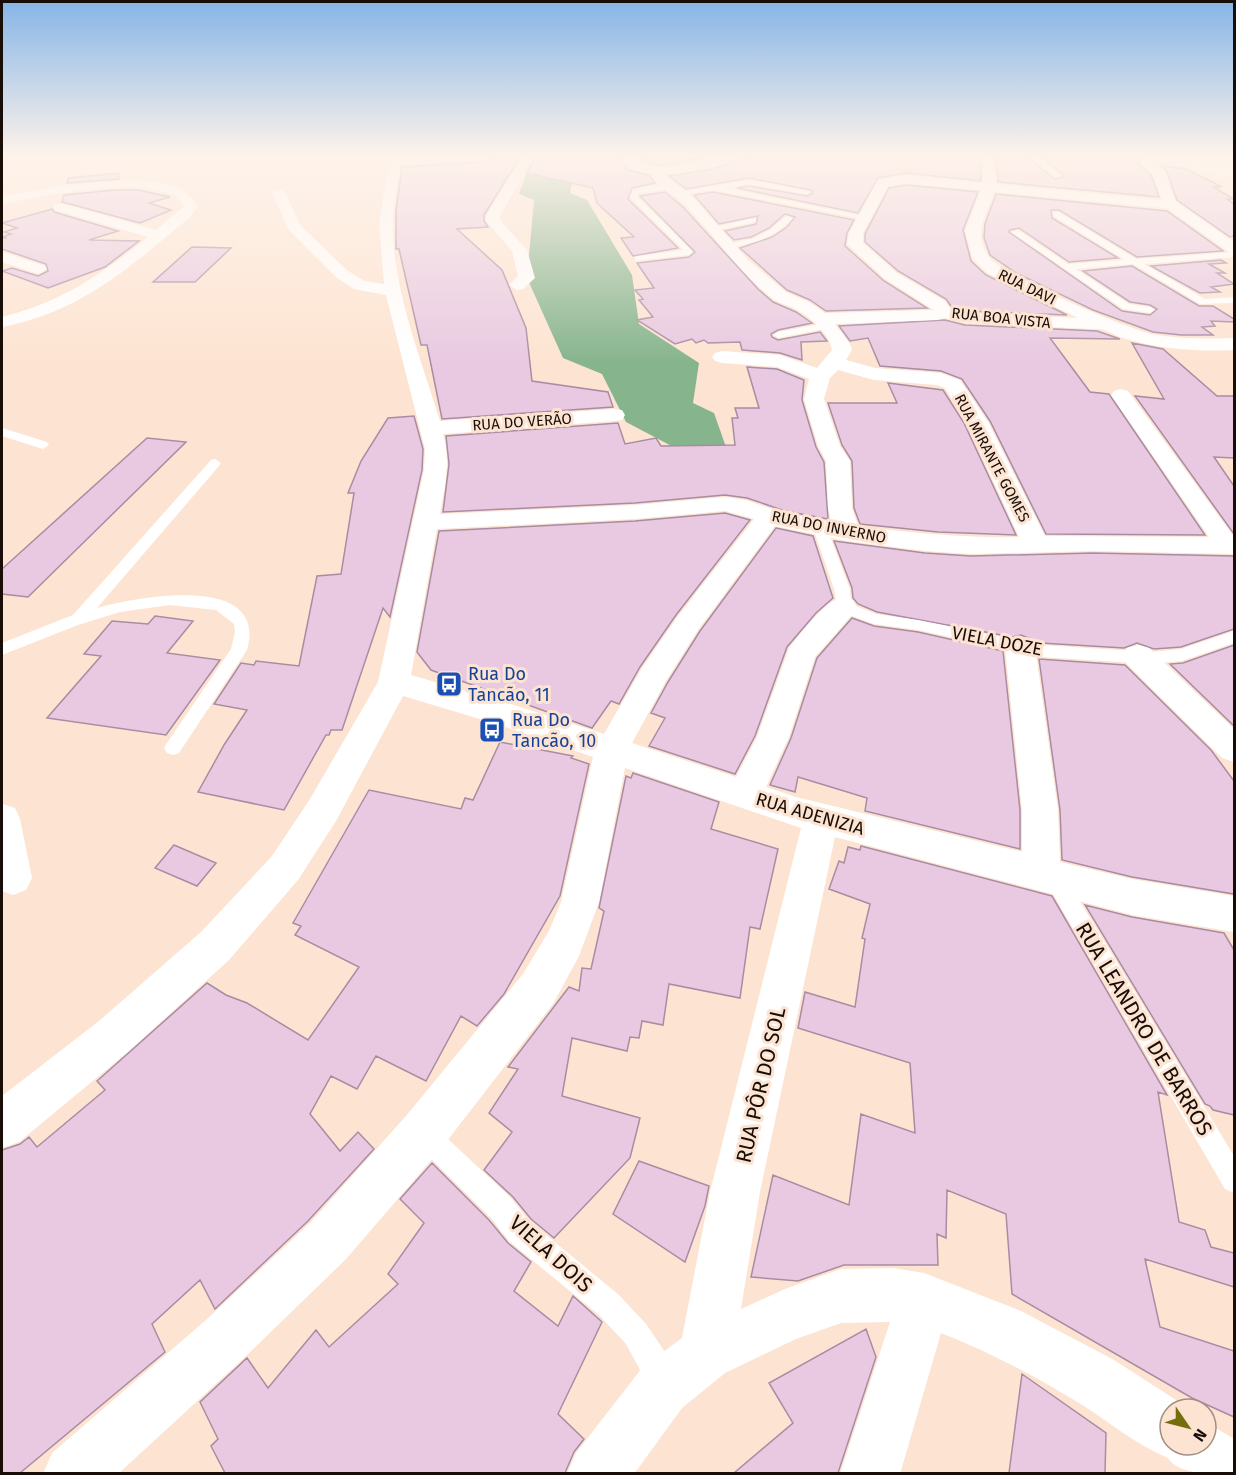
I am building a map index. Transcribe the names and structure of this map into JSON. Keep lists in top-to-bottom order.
{
  "streets": {
    "street": [
      "RUA DAVI",
      "RUA BOA VISTA",
      "RUA DO VERÃO",
      "RUA MIRANTE GOMES",
      "RUA DO INVERNO",
      "RUA ADENIZIA",
      "RUA PÔR DO SOL"
    ],
    "lane": ["VIELA DOZE", "RUA LEANDRO DE BARROS", "VIELA DOIS"]
  },
  "crossings": [
    ["RUA DAVI", "RUA BOA VISTA"],
    ["RUA MIRANTE GOMES", "RUA DO INVERNO"],
    ["RUA ADENIZIA", "RUA LEANDRO DE BARROS"],
    ["RUA ADENIZIA", "RUA PÔR DO SOL"]
  ],
  "places": {
    "bus stop": ["Rua Do Tancão, 11", "Rua Do Tancão, 10"]
  },
  "north": "bottom right"
}
